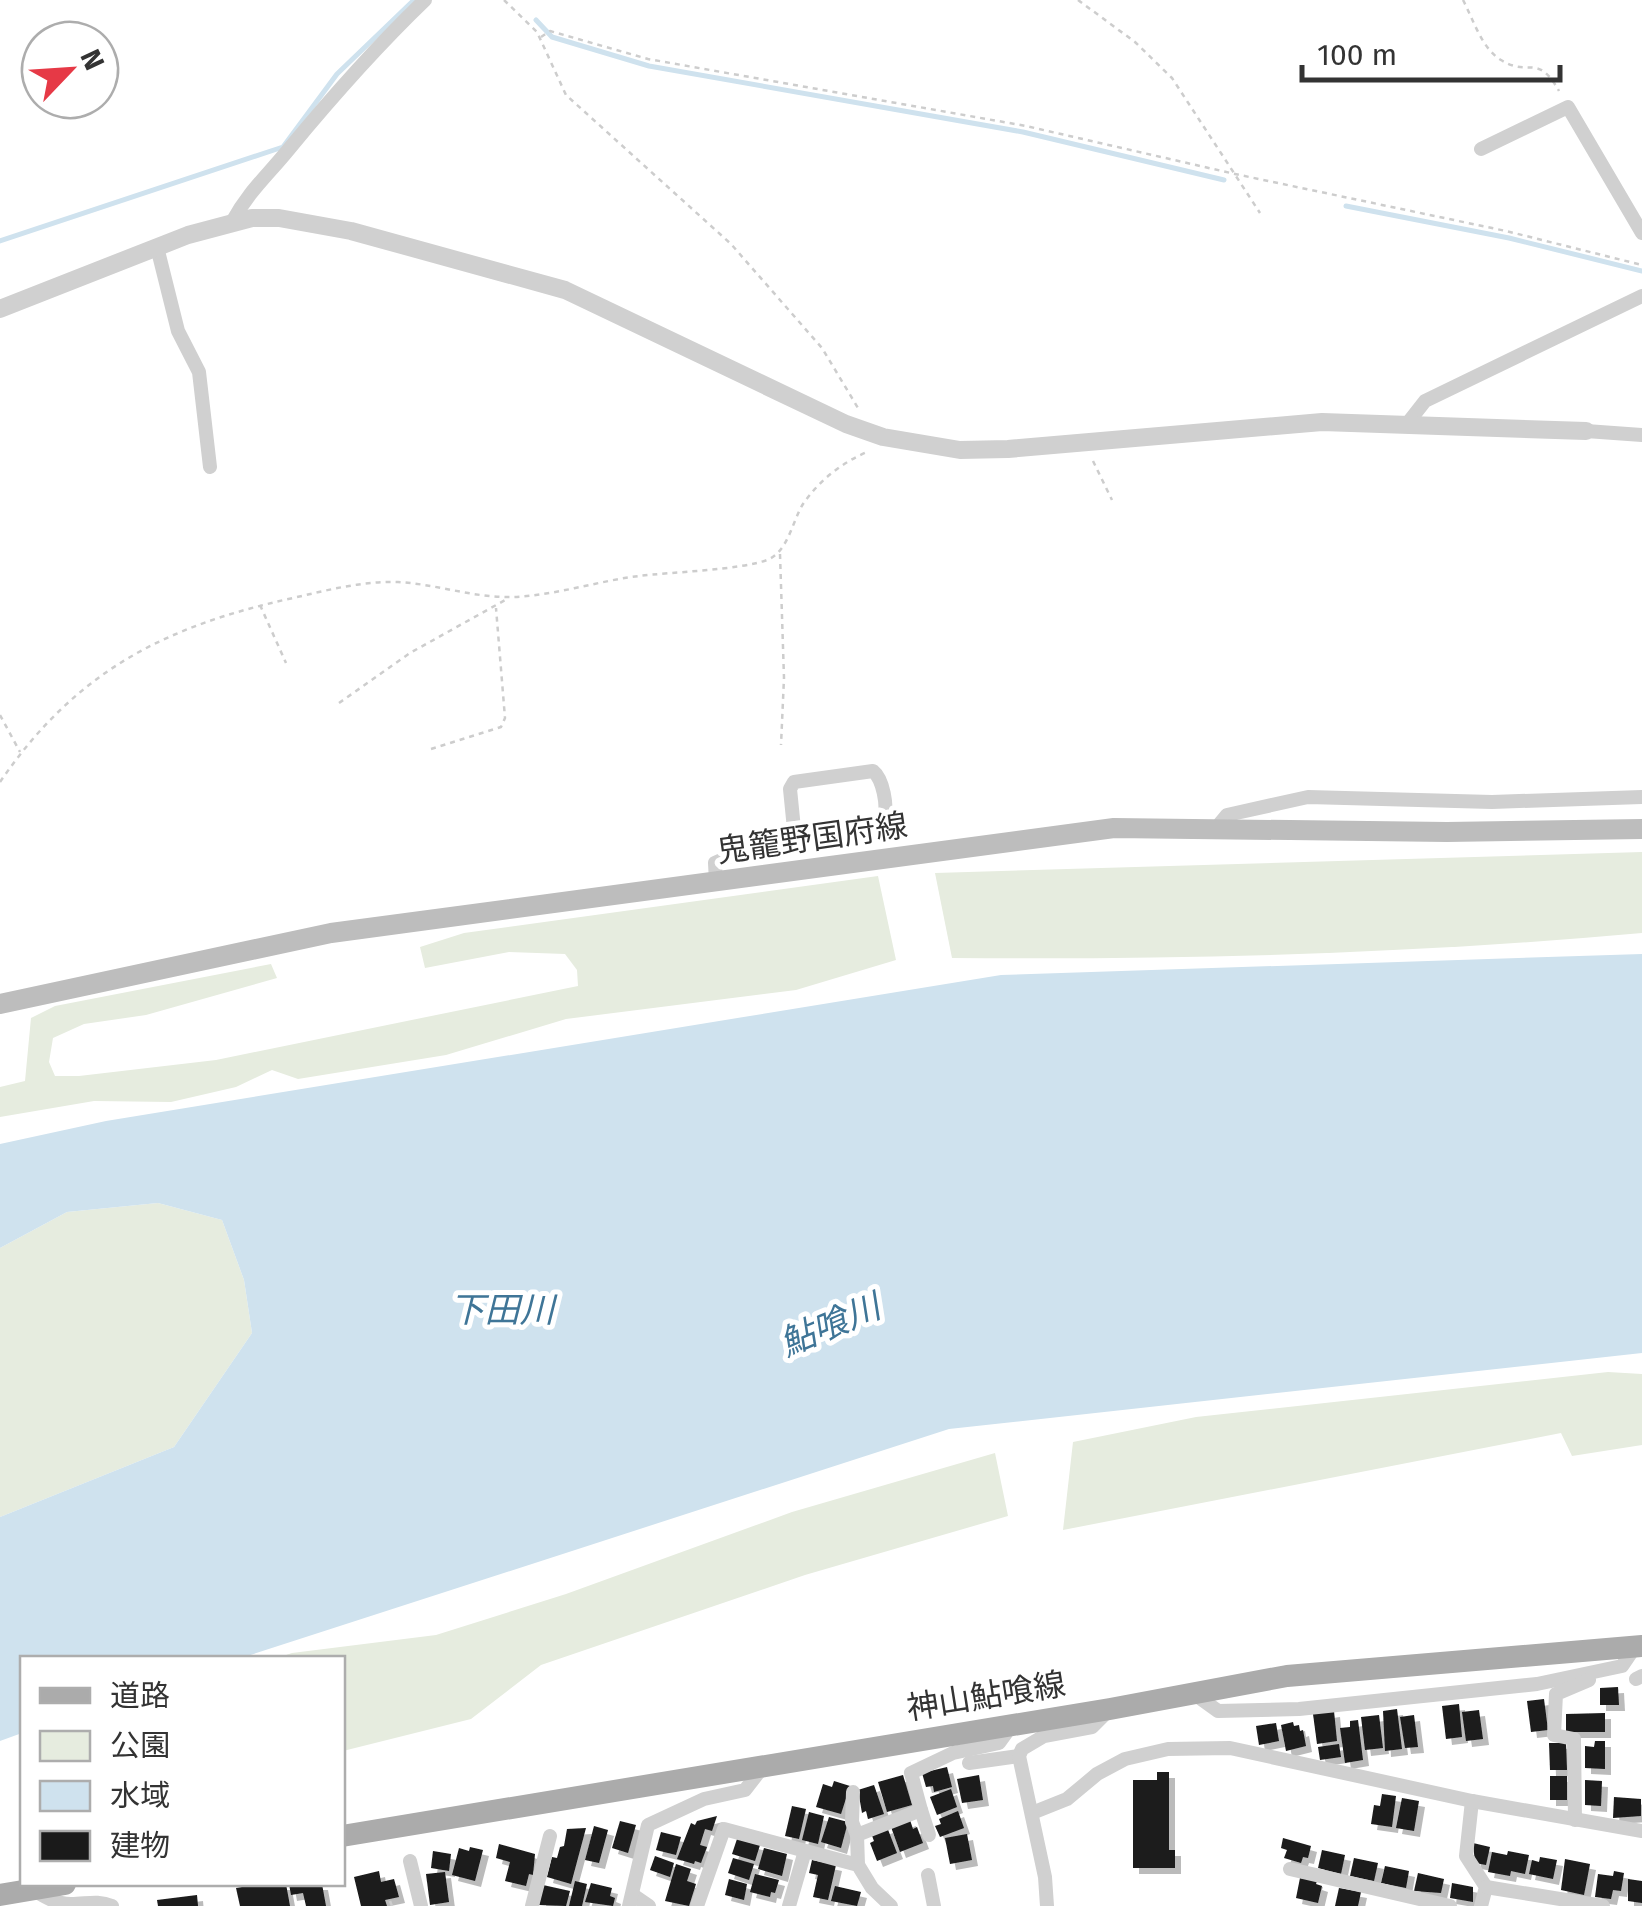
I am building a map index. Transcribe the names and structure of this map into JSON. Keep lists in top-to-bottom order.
{
  "streets": {
    "main road": ["鬼籠野国府線", "神山鮎喰線"]
  },
  "water": ["下田川", "鮎喰川"],
  "legend": [
    "道路",
    "公園",
    "水域",
    "建物"
  ],
  "scale_bar": "100 m",
  "north": "top right"
}
